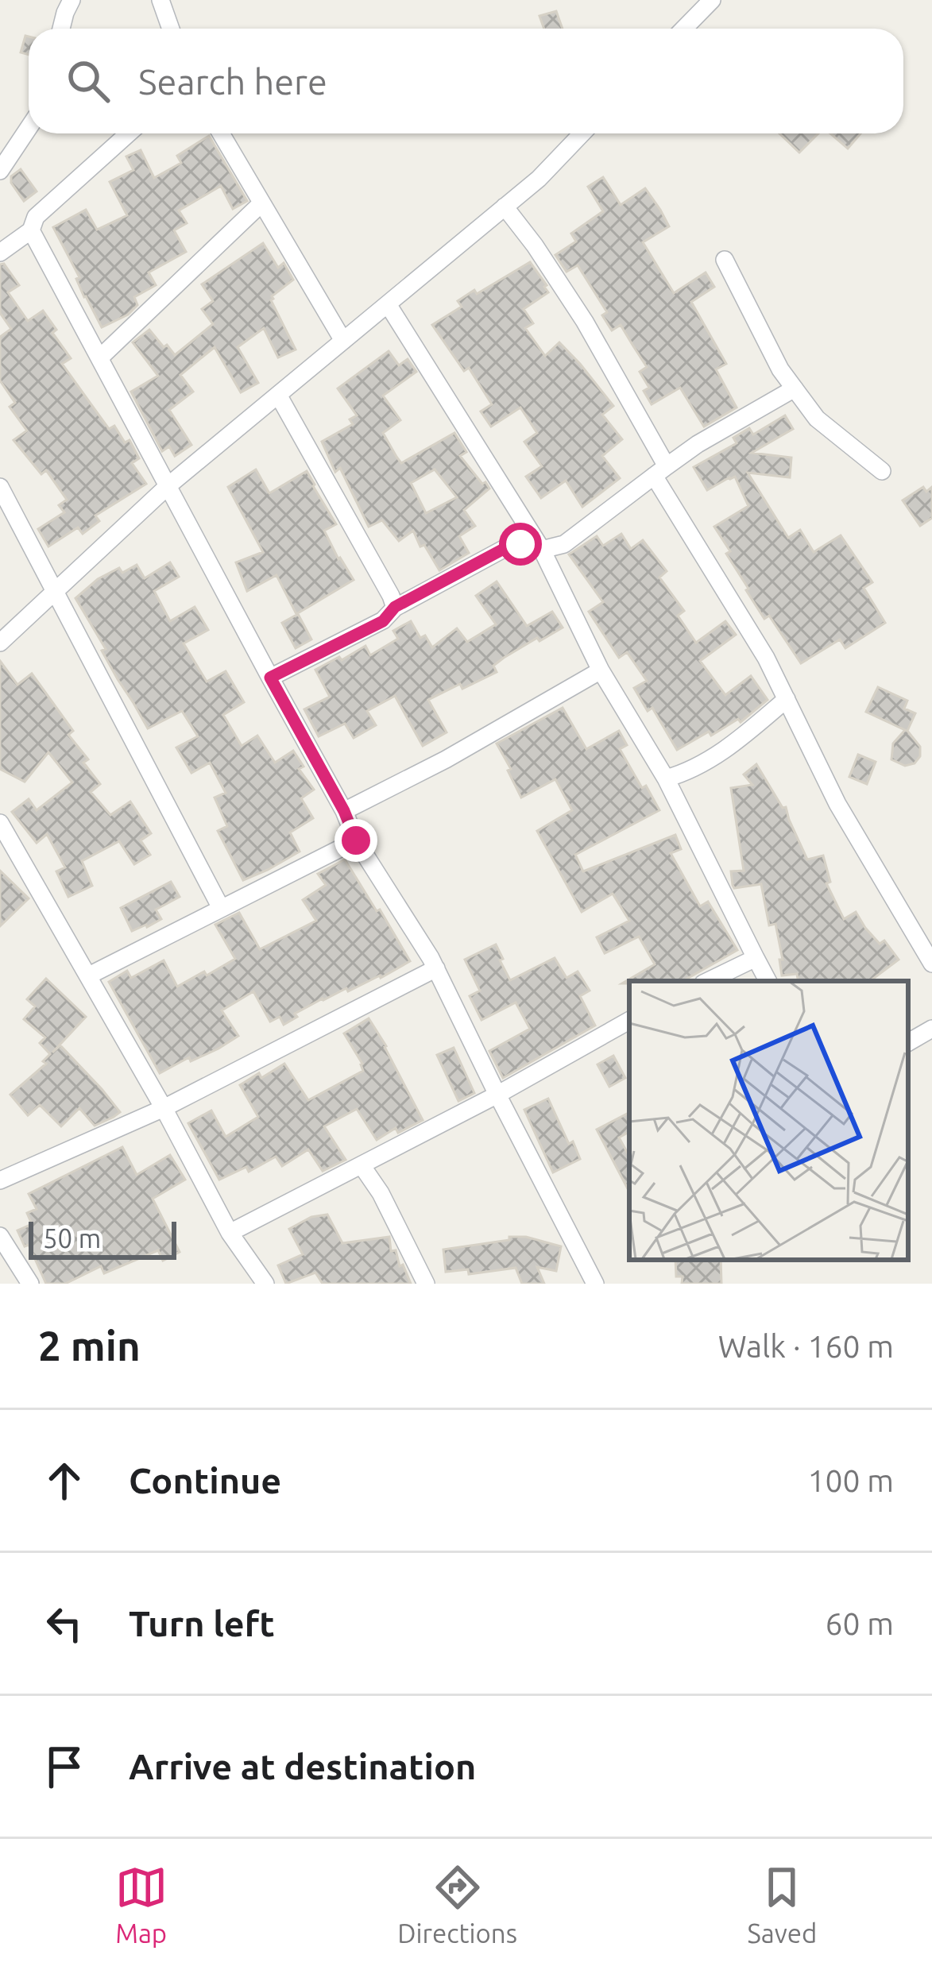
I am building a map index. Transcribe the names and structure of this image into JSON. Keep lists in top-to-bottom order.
{
  "scale_bar": "50 m",
  "page": {
    "search": "Search here",
    "scale": "50 m",
    "heading": ["2 min", "Walk · 160 m"],
    "list": [
      ["Continue", "100 m"],
      ["Turn left", "60 m"],
      "Arrive at destination"
    ],
    "nav": ["Map", "Directions", "Saved"]
  }
}
